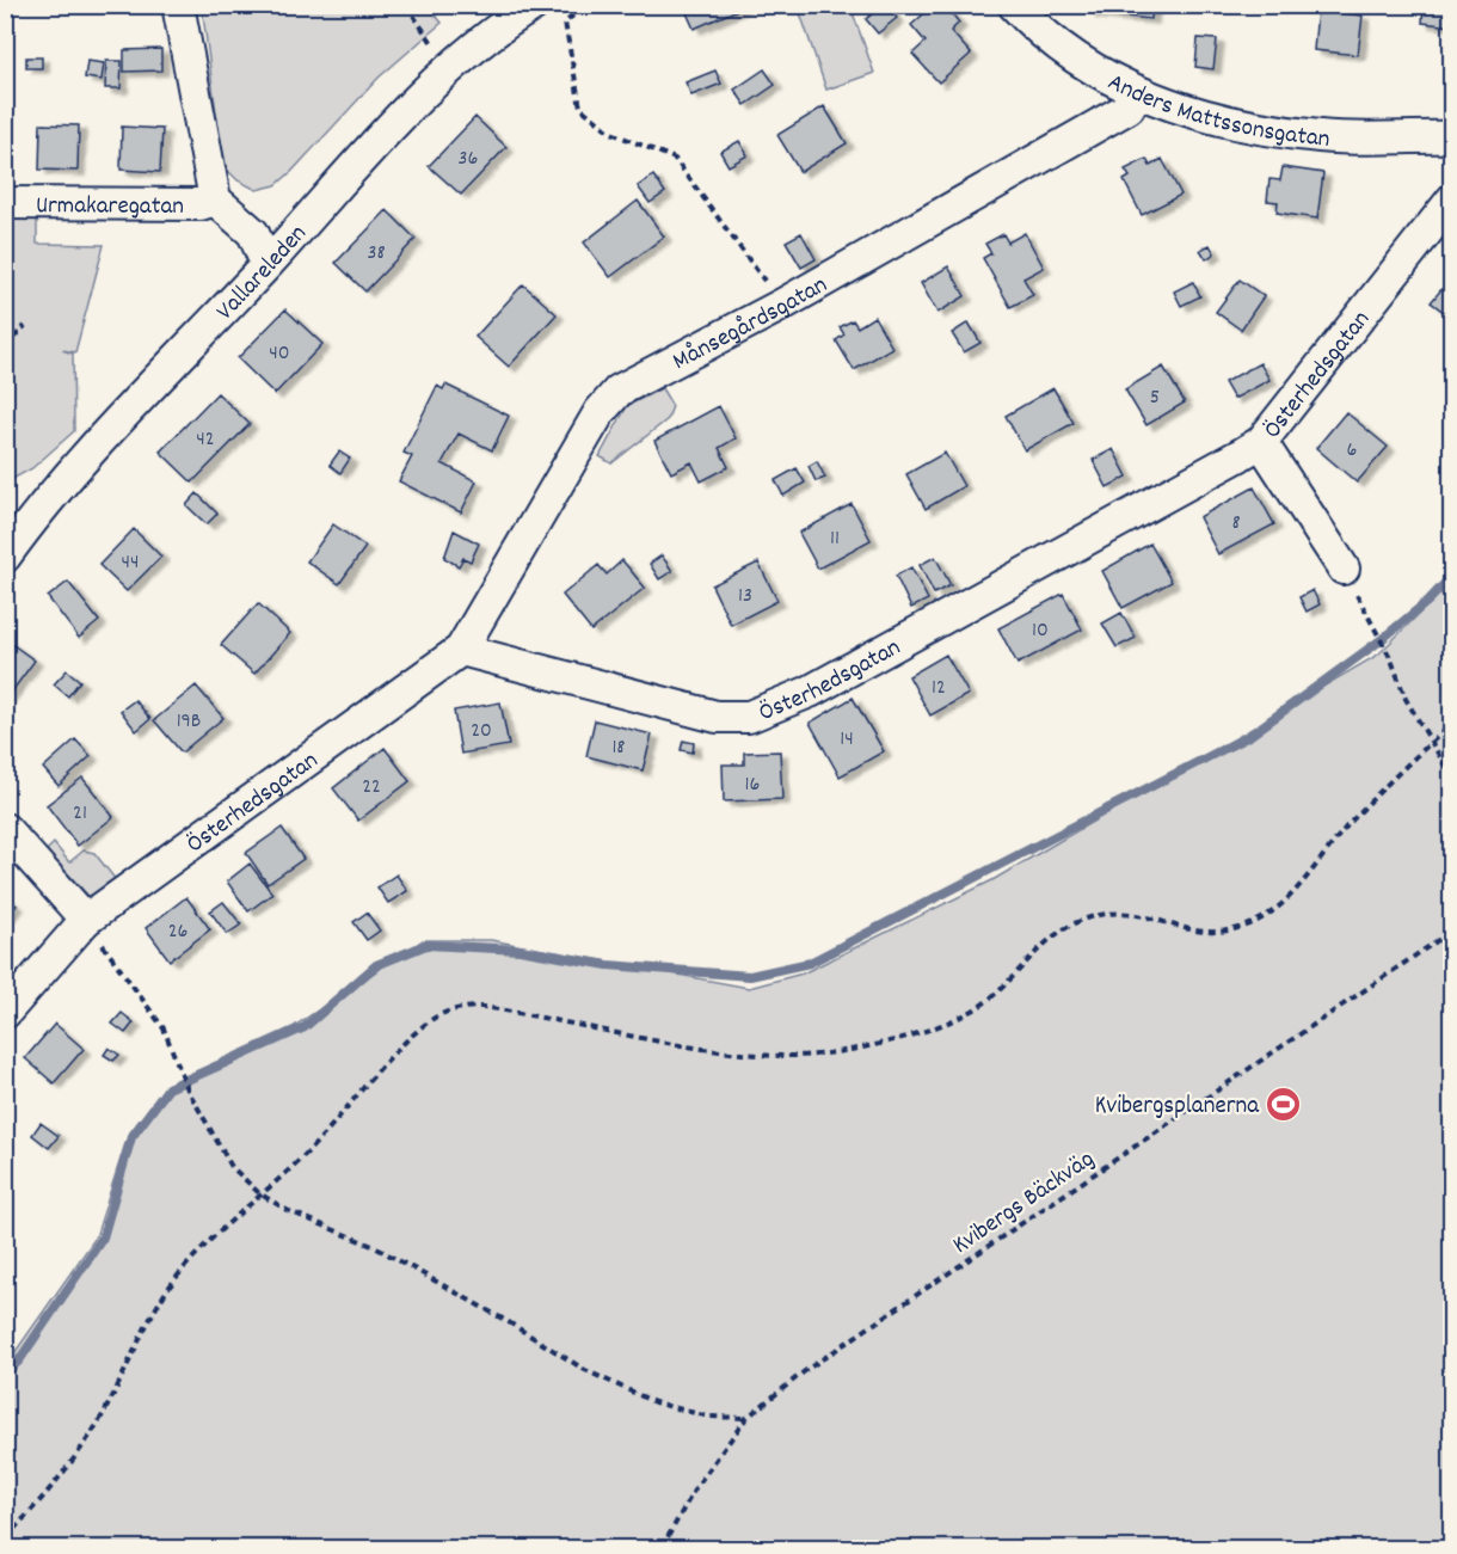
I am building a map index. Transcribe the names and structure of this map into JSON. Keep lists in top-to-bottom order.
{
  "streets": {
    "street": [
      "Anders Mattssonsgatan",
      "Urmakaregatan",
      "Vallareleden",
      "Månsegårdsgatan",
      "Österhedsgatan"
    ],
    "path": ["Kvibergs Bäckväg"]
  },
  "crossings": [
    ["Anders Mattssonsgatan", "Månsegårdsgatan"],
    ["Månsegårdsgatan", "Österhedsgatan"]
  ],
  "places": {
    "sports": ["Kvibergsplanerna"]
  },
  "house_numbers": [
    "36",
    "38",
    "40",
    "5",
    "42",
    "6",
    "8",
    "11",
    "44",
    "13",
    "10",
    "12",
    "19B",
    "20",
    "14",
    "18",
    "16",
    "22",
    "21",
    "26"
  ]
}
